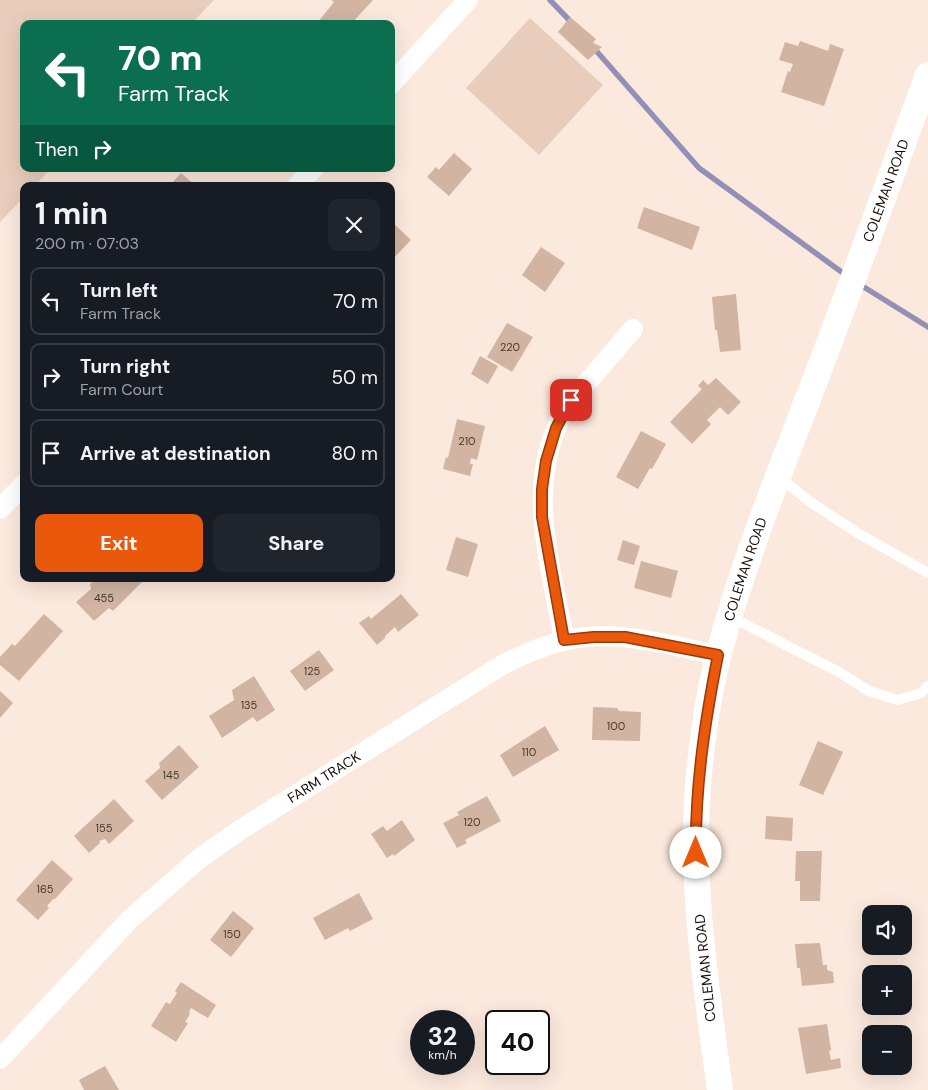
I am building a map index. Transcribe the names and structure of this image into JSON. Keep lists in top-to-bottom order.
{
  "streets": {
    "street": ["COLEMAN ROAD", "FARM TRACK"]
  },
  "crossings": [
    ["COLEMAN ROAD", "FARM TRACK"]
  ],
  "house_numbers": [
    "220",
    "210",
    "455",
    "125",
    "135",
    "100",
    "110",
    "145",
    "120",
    "155",
    "165",
    "150"
  ],
  "page": {
    "turn": ["70 m", "Farm Track"],
    "then": "Then",
    "heading": ["1 min", "200 m · 07:03"],
    "list": [
      {
        "name": "Turn left",
        "note": "Farm Track",
        "value": "70 m"
      },
      {
        "name": "Turn right",
        "note": "Farm Court",
        "value": "50 m"
      },
      {
        "name": "Arrive at destination",
        "value": "80 m"
      }
    ],
    "buttons": ["Exit", "Share"],
    "map_buttons": ["+", "−"],
    "speed": "32 km/h",
    "limit": "40"
  }
}
